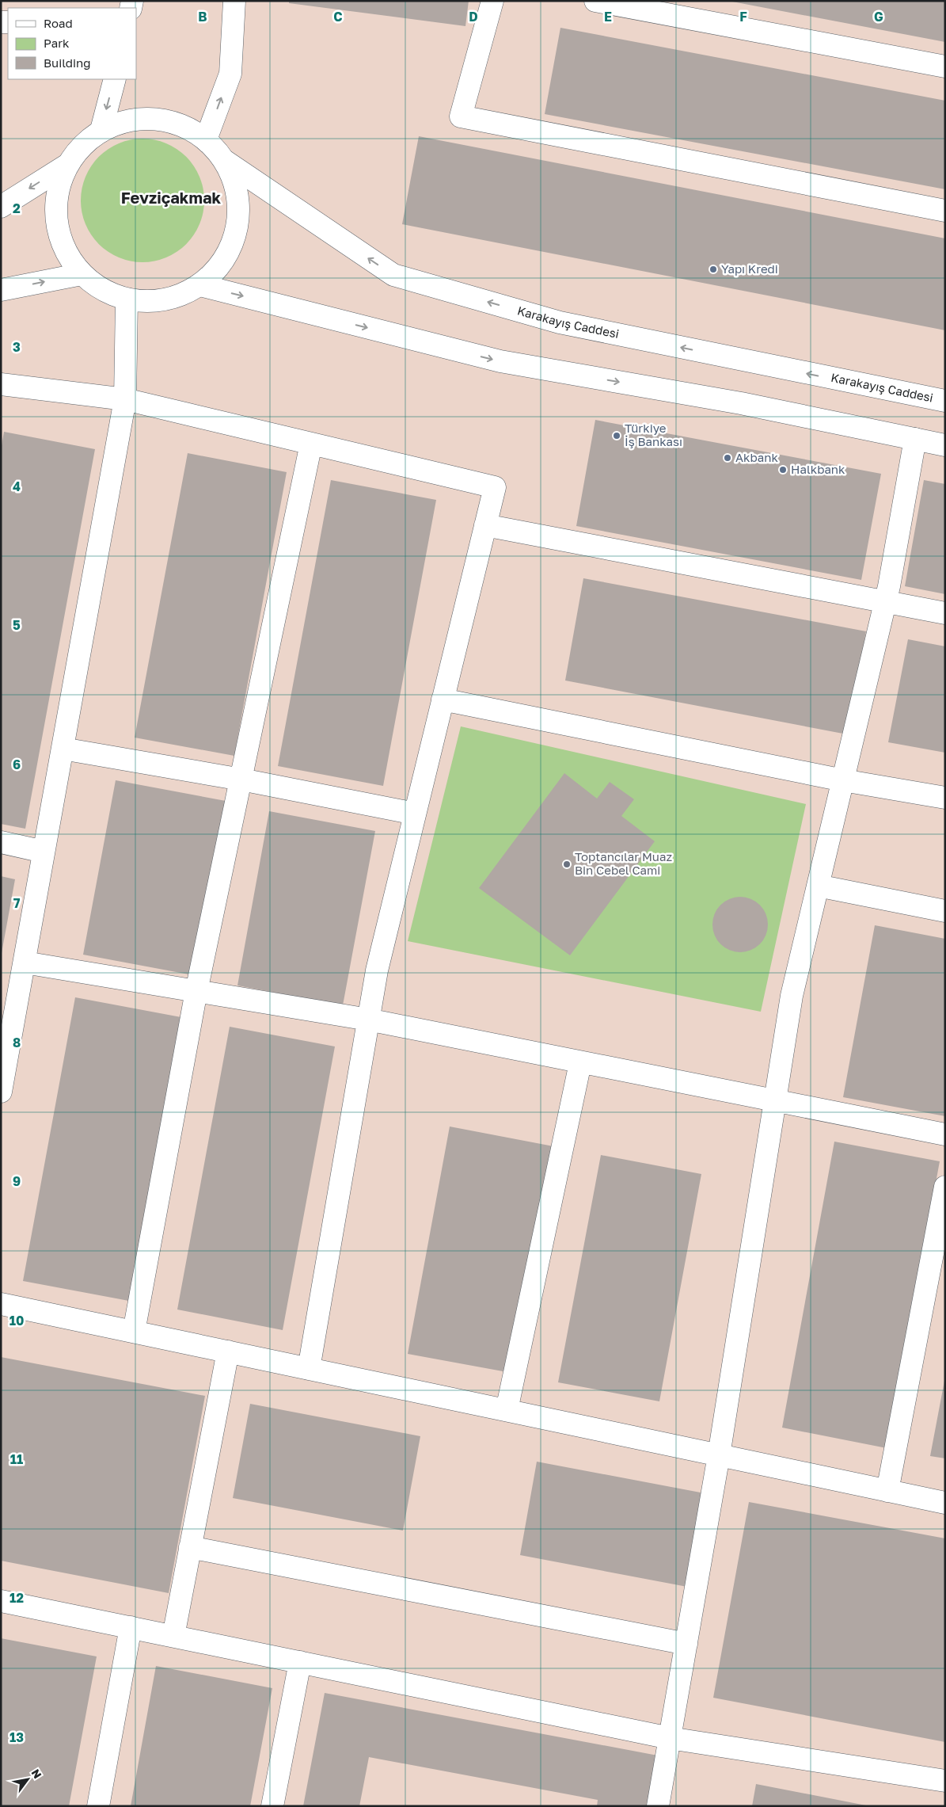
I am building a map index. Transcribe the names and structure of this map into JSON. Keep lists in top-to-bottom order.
{
  "streets": {
    "street": ["Karakayış Caddesi"]
  },
  "districts": ["Fevziçakmak"],
  "places": [
    "Yapı Kredi",
    "Türkiye İş Bankası",
    "Akbank",
    "Halkbank",
    "Toptancılar Muaz Bin Cebel Cami"
  ],
  "legend": ["Road", "Park", "Building"],
  "north": "top right",
  "grid": {
    "columns": [
      "B",
      "C",
      "D",
      "E",
      "F",
      "G"
    ],
    "rows": [
      "2",
      "3",
      "4",
      "5",
      "6",
      "7",
      "8",
      "9",
      "10",
      "11",
      "12",
      "13"
    ]
  }
}
